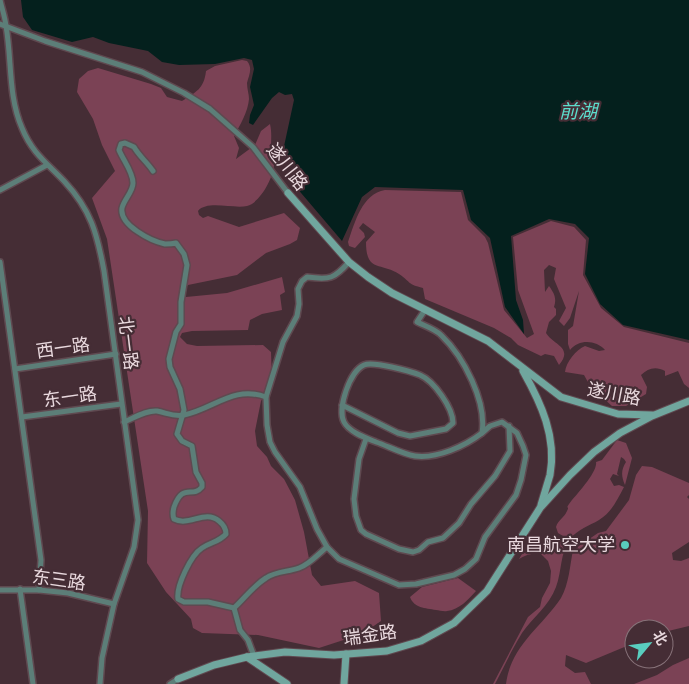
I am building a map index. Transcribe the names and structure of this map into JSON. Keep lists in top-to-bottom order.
{
  "streets": {
    "street": [
      "遂川路",
      "北一路",
      "西一路",
      "东一路",
      "东三路",
      "瑞金路"
    ]
  },
  "crossings": [
    ["遂川路", "北一路"],
    ["遂川路", "瑞金路"],
    ["北一路", "西一路"],
    ["北一路", "东一路"],
    ["北一路", "东三路"]
  ],
  "water": ["前湖"],
  "places": ["南昌航空大学"],
  "north": "top right"
}
